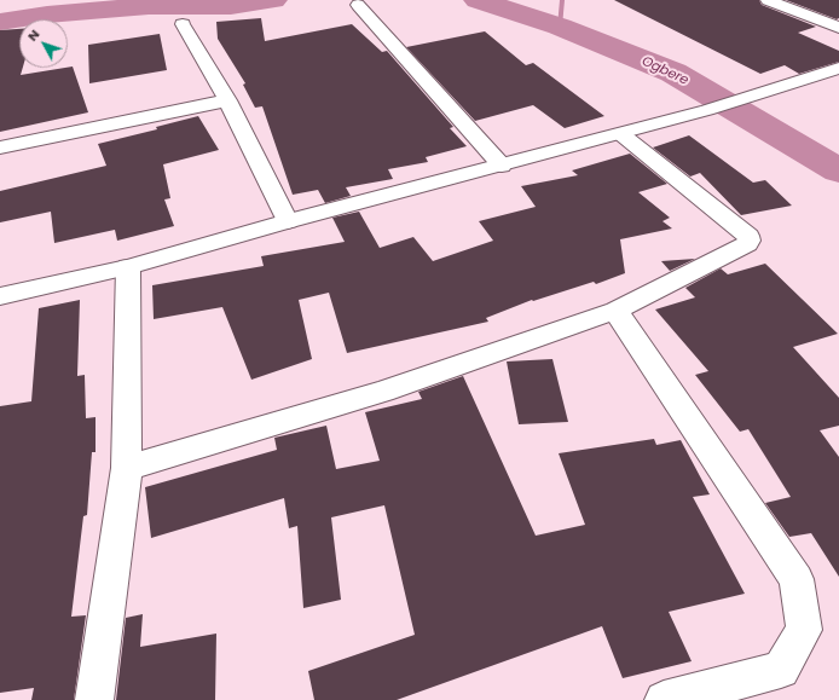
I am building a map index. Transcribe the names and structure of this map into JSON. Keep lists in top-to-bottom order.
{
  "water": ["Ogbere"],
  "north": "top left"
}
